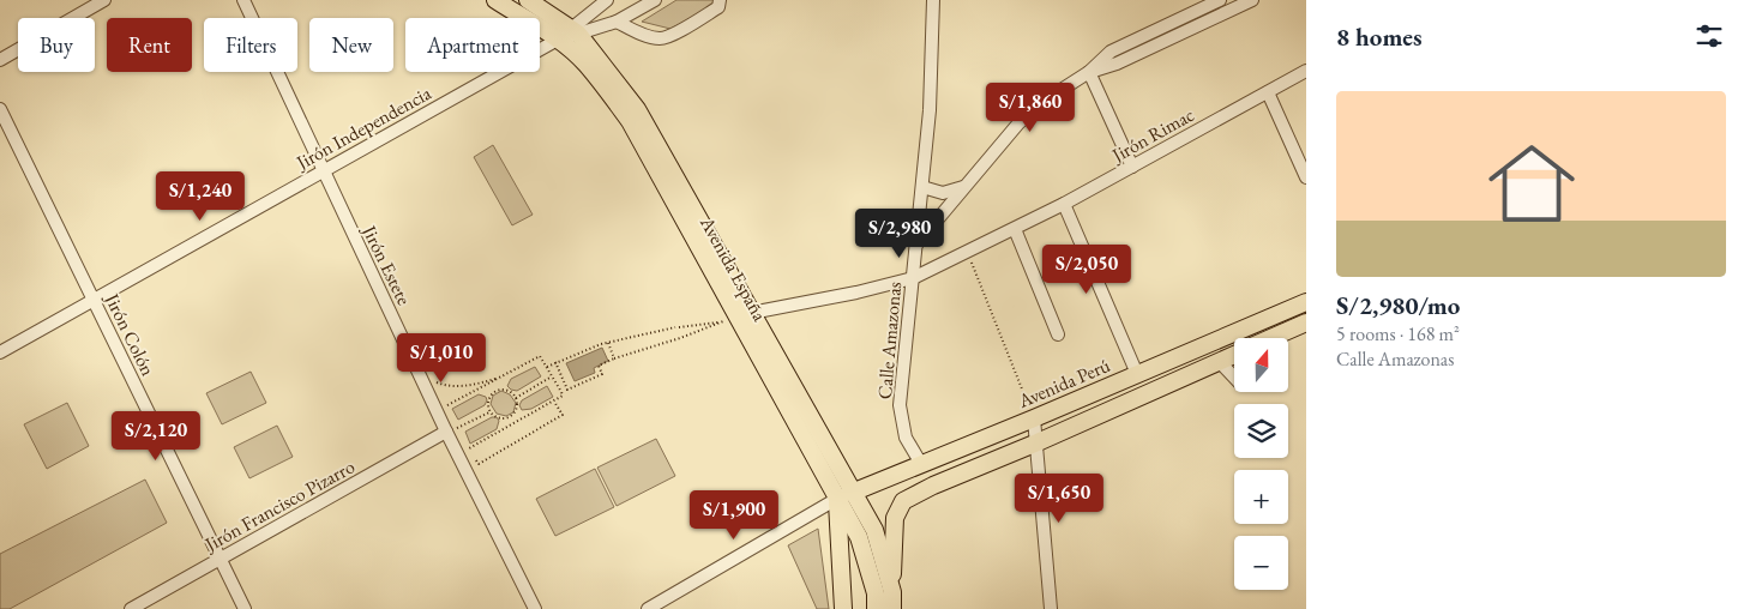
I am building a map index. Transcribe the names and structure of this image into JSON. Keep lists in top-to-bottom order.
{
  "streets": {
    "main road": ["Avenida España", "Avenida Perú"],
    "street": [
      "Jirón Independencia",
      "Jirón Rimac",
      "Jirón Estete",
      "Jirón Colón",
      "Calle Amazonas",
      "Jirón Francisco Pizarro"
    ]
  },
  "crossings": [
    ["Jirón Independencia", "Jirón Estete"],
    ["Jirón Independencia", "Avenida España"],
    ["Jirón Independencia", "Jirón Colón"],
    ["Jirón Rimac", "Avenida España"],
    ["Jirón Rimac", "Calle Amazonas"],
    ["Jirón Estete", "Jirón Francisco Pizarro"],
    ["Avenida España", "Avenida Perú"],
    ["Jirón Colón", "Jirón Francisco Pizarro"],
    ["Calle Amazonas", "Avenida Perú"]
  ],
  "north": "top",
  "page": {
    "heading": "8 homes",
    "chip": [
      "Buy",
      "Rent",
      "Filters",
      "New",
      "Apartment"
    ],
    "list": [
      {
        "name": "S/2,980/mo",
        "note": "5 rooms · 168 m² · Calle Amazonas"
      }
    ],
    "price": [
      "S/1,860",
      "S/1,240",
      "S/2,980",
      "S/2,050",
      "S/1,010",
      "S/2,120",
      "S/1,650",
      "S/1,900"
    ],
    "map_buttons": ["+", "−"]
  }
}
